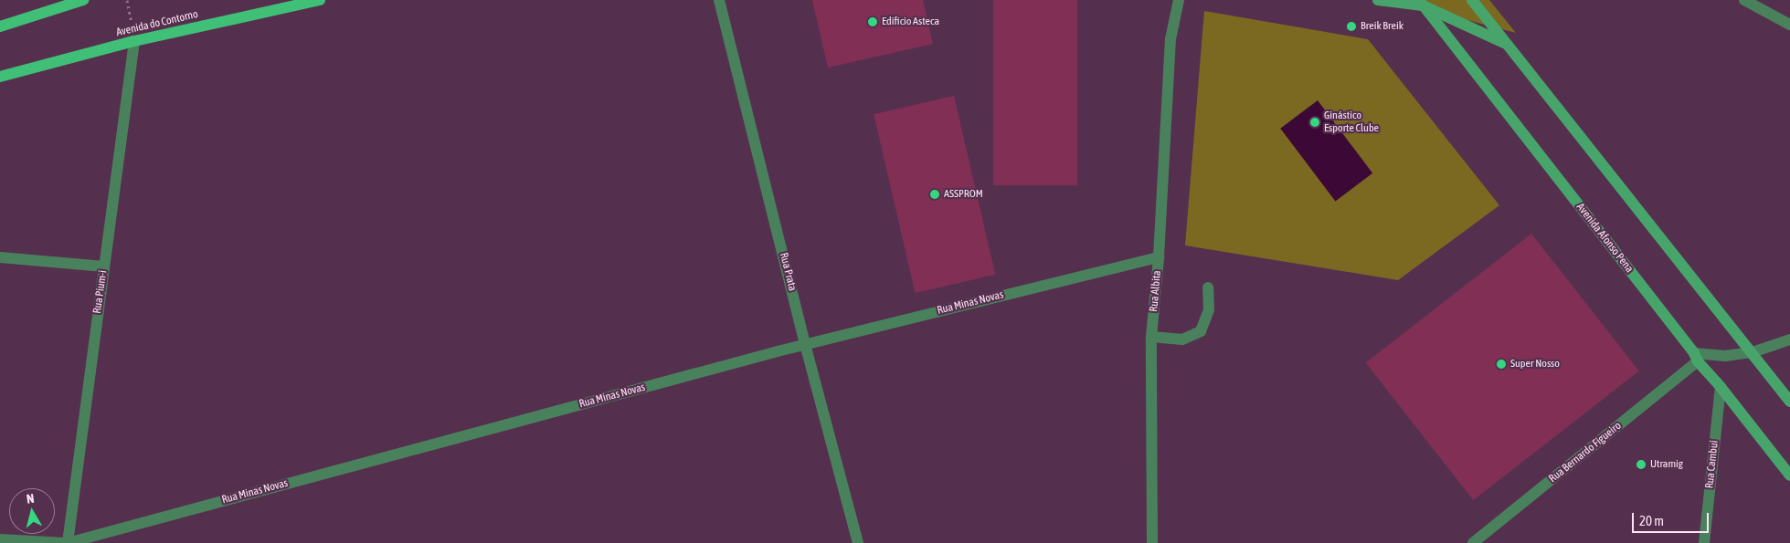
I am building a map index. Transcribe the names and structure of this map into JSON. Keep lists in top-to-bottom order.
{
  "streets": {
    "main road": ["Avenida do Contorno", "Avenida Afonso Pena"],
    "street": [
      "Rua Prata",
      "Rua Albita",
      "Rua Pium-i",
      "Rua Minas Novas",
      "Rua Bernardo Figueiro",
      "Rua Cambuí"
    ]
  },
  "crossings": [
    ["Avenida do Contorno", "Rua Pium-i"],
    ["Avenida Afonso Pena", "Rua Bernardo Figueiro"],
    ["Avenida Afonso Pena", "Rua Cambuí"],
    ["Rua Prata", "Rua Minas Novas"],
    ["Rua Albita", "Rua Minas Novas"],
    ["Rua Pium-i", "Rua Minas Novas"]
  ],
  "places": [
    "Edificio Asteca",
    "Breik Breik",
    "Ginástico Esporte Clube",
    "ASSPROM",
    "Super Nosso",
    "Utramig"
  ],
  "scale_bar": "20 m",
  "north": "top"
}
